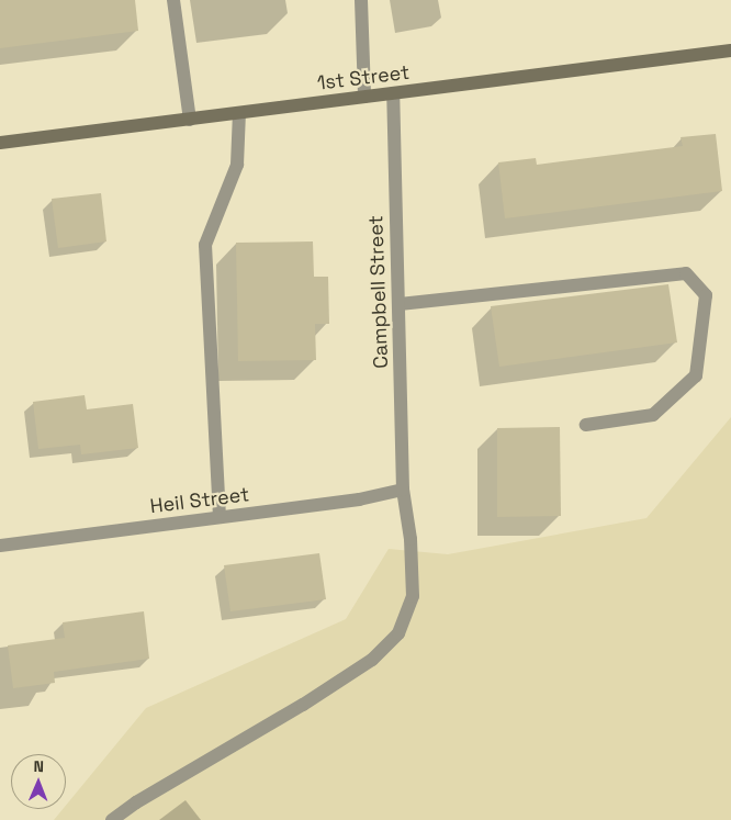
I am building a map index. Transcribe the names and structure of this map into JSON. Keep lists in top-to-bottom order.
{
  "streets": {
    "street": ["1st Street", "Campbell Street", "Heil Street"]
  },
  "crossings": [
    ["1st Street", "Campbell Street"],
    ["Campbell Street", "Heil Street"]
  ],
  "north": "top"
}
